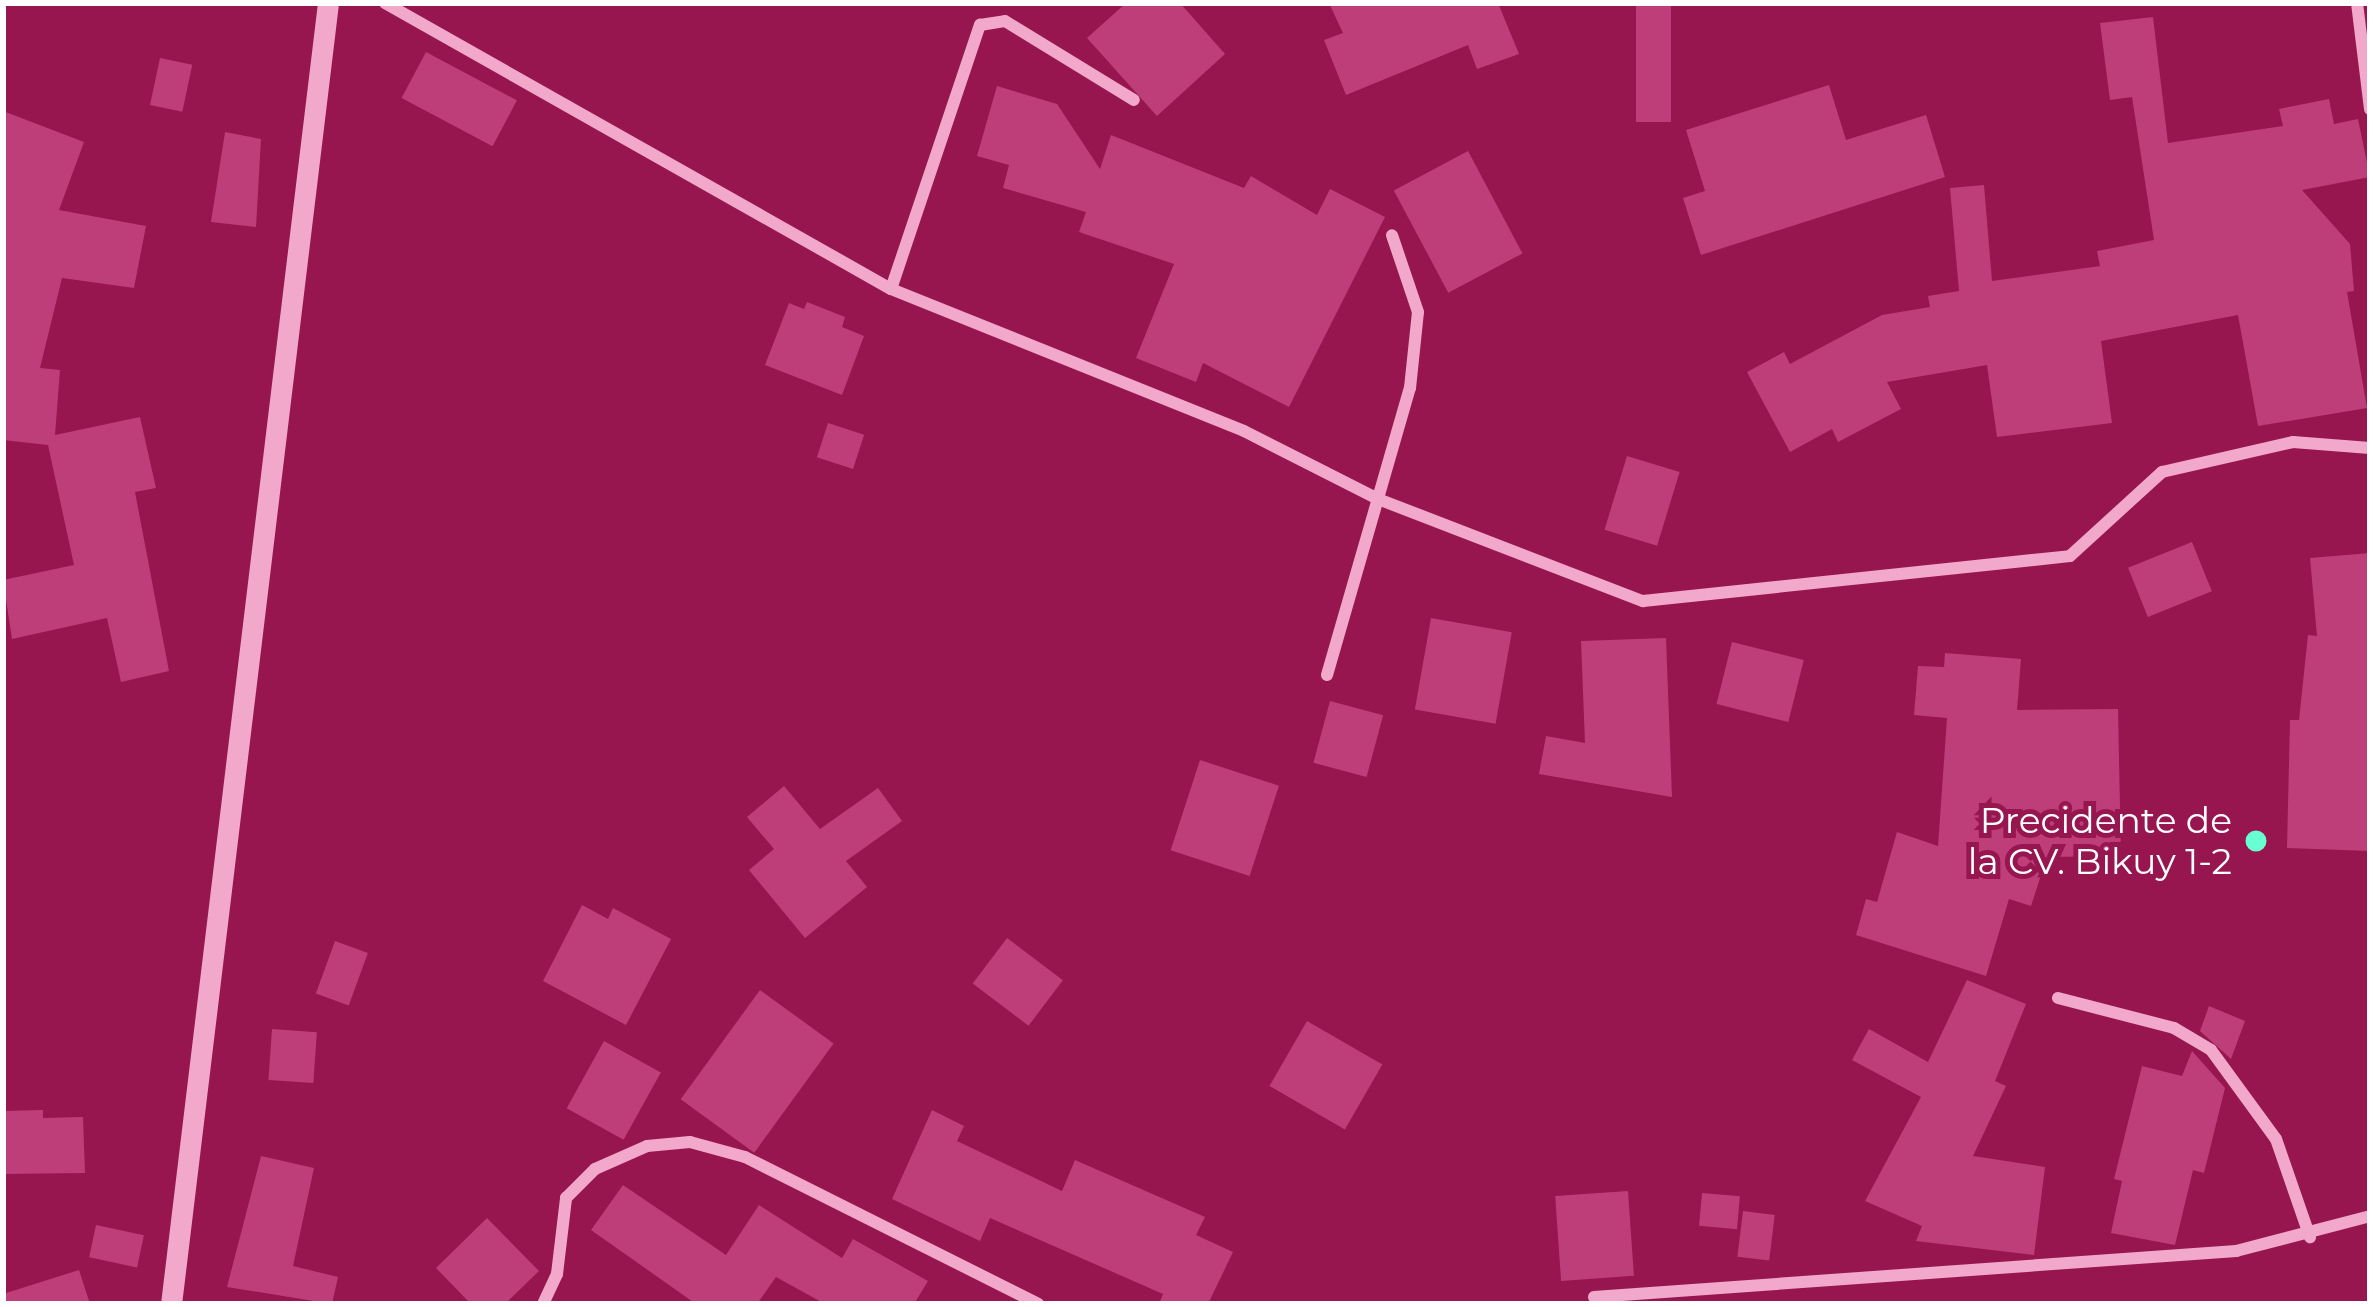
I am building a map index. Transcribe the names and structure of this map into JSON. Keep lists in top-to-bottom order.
{
  "places": ["Precidente de la CV. Bikuy 1-2"]
}
